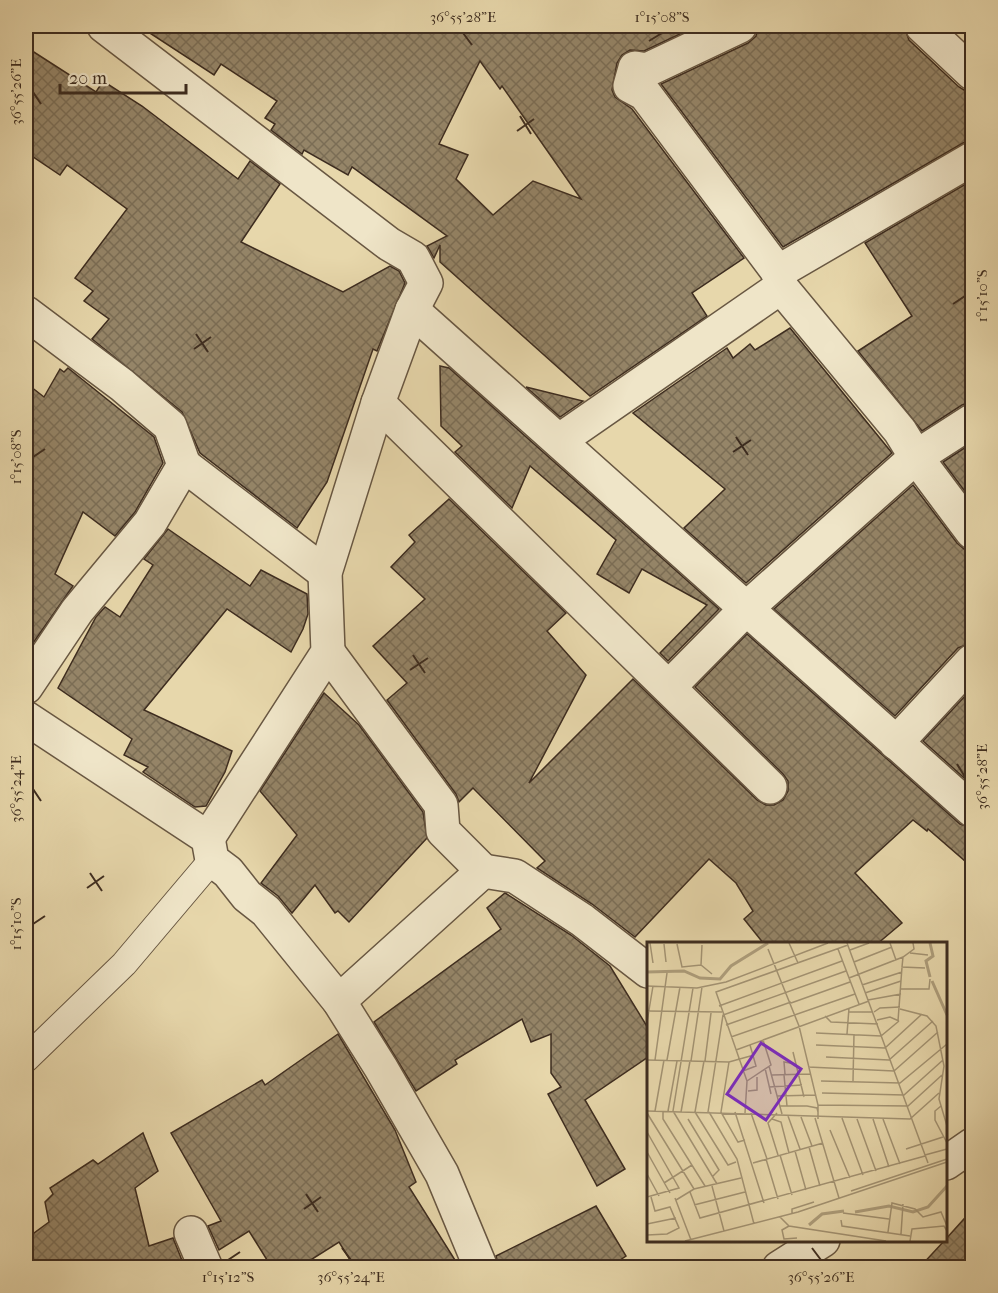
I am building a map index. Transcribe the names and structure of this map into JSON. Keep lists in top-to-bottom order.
{
  "scale_bar": "20 m",
  "coordinates": [
    "36°55'28\"E",
    "1°15'08\"S",
    "36°55'26\"E",
    "1°15'10\"S",
    "36°55'24\"E",
    "1°15'12\"S"
  ]
}
